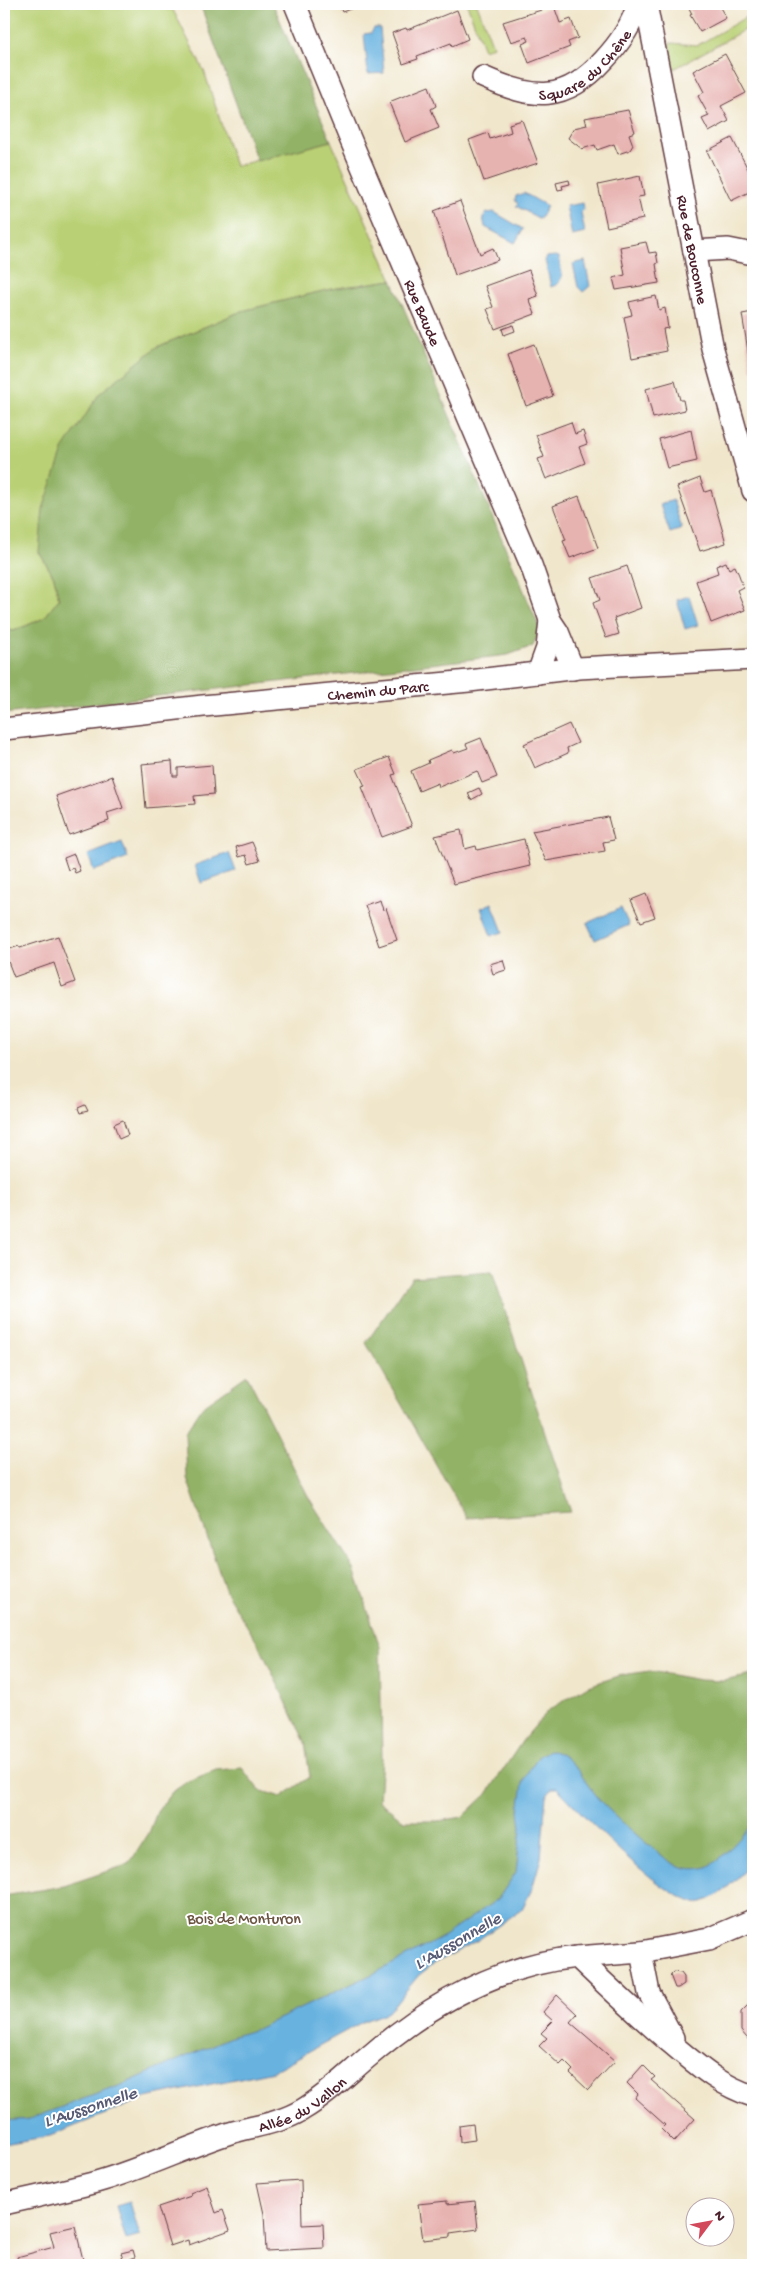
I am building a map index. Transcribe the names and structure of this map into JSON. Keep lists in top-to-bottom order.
{
  "streets": {
    "street": [
      "Square du Chêne",
      "Rue de Bouconne",
      "Rue Baude",
      "Chemin du Parc",
      "Allée du Vallon"
    ]
  },
  "crossings": [
    ["Rue Baude", "Chemin du Parc"]
  ],
  "water": ["L'Aussonnelle"],
  "parks": ["Bois de Monturon"],
  "north": "top right"
}
